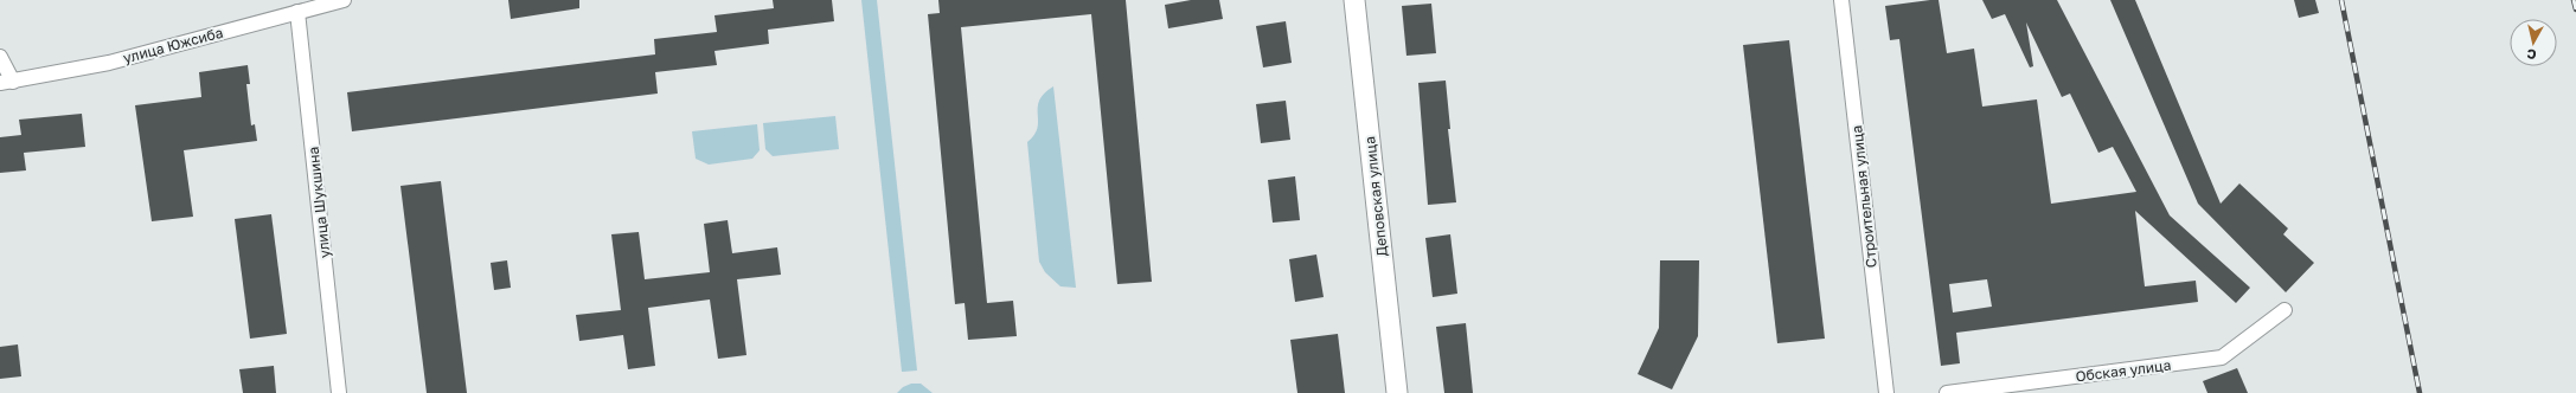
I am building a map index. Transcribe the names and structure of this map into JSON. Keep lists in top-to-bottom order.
{
  "streets": {
    "street": [
      "улица Южсиба",
      "Деповская улица",
      "Строительная улица",
      "улица Шукшина",
      "Обская улица"
    ]
  },
  "crossings": [
    ["улица Южсиба", "улица Шукшина"]
  ],
  "north": "bottom"
}
